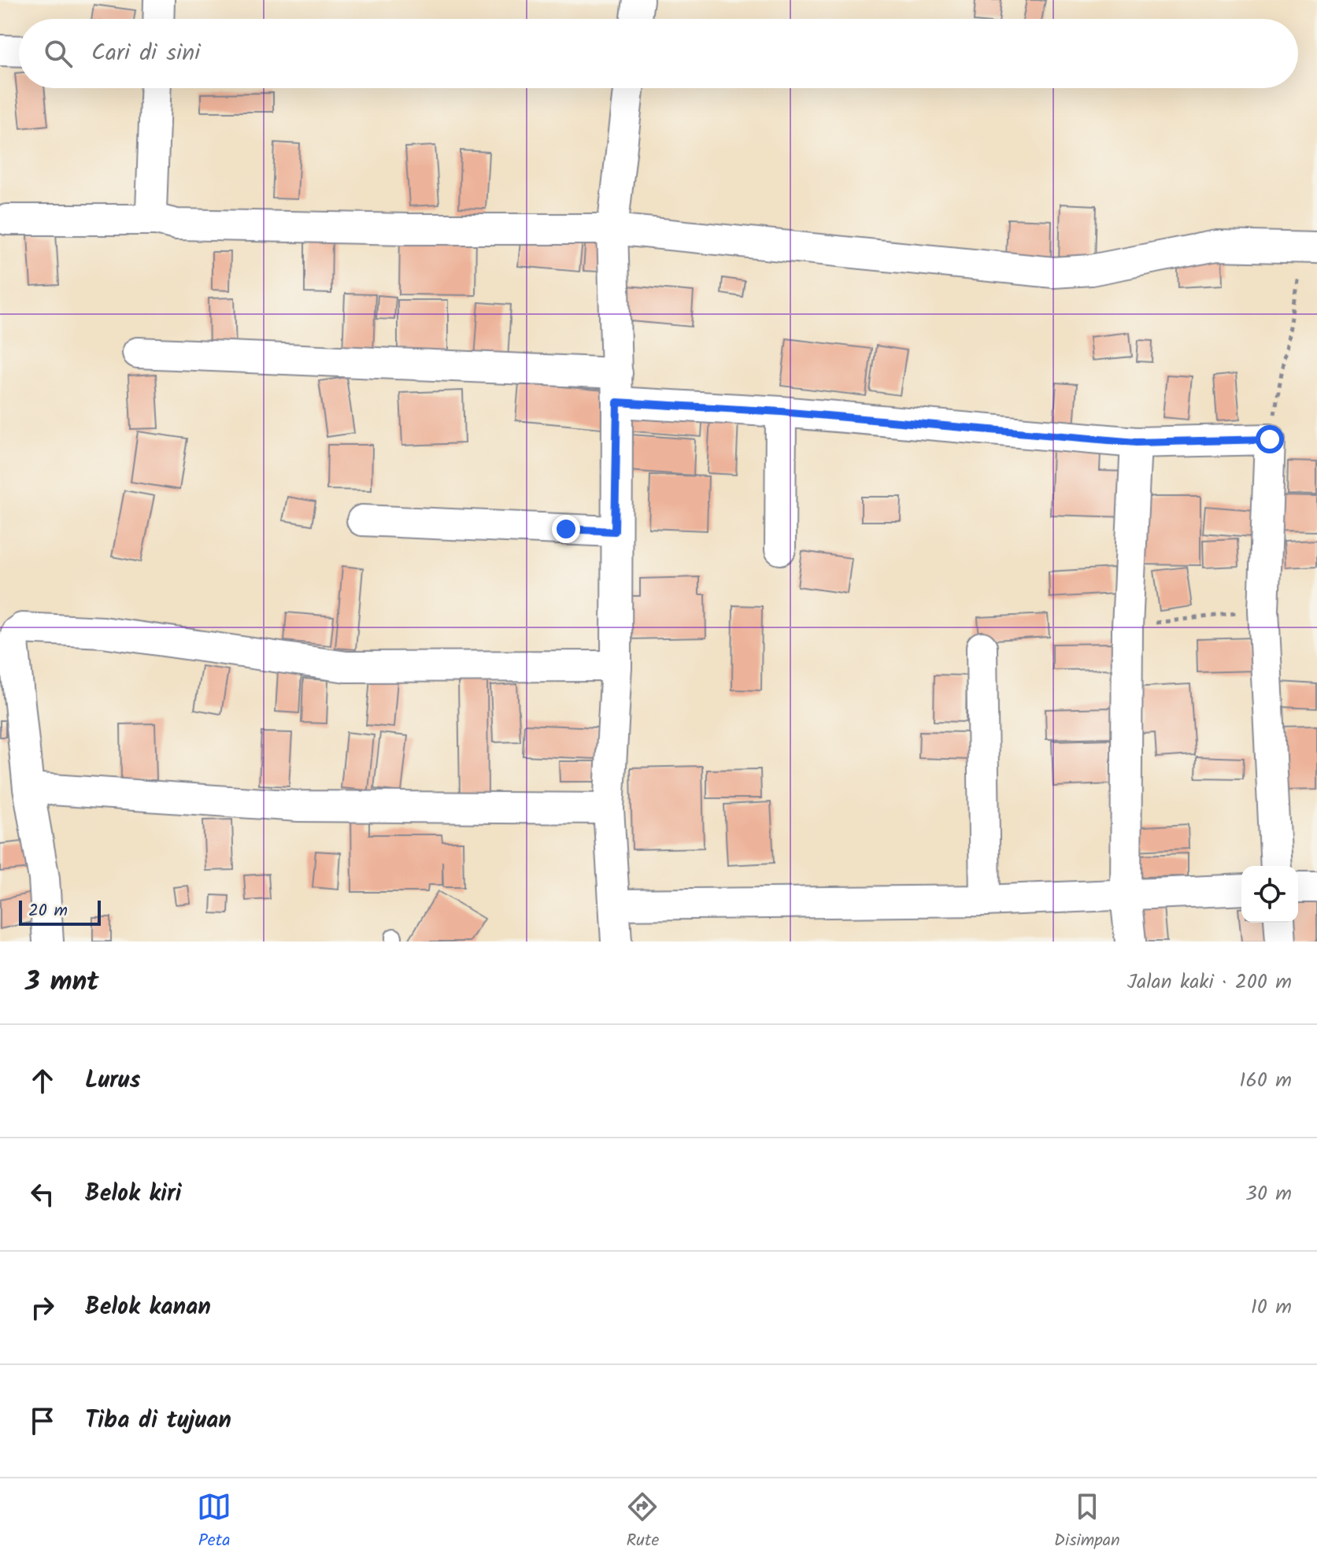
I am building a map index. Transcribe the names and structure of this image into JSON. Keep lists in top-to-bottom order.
{
  "scale_bar": "20 m",
  "page": {
    "search": "Cari di sini",
    "scale": "20 m",
    "heading": ["3 mnt", "Jalan kaki · 200 m"],
    "list": [
      ["Lurus", "160 m"],
      ["Belok kiri", "30 m"],
      ["Belok kanan", "10 m"],
      "Tiba di tujuan"
    ],
    "nav": ["Peta", "Rute", "Disimpan"]
  }
}
